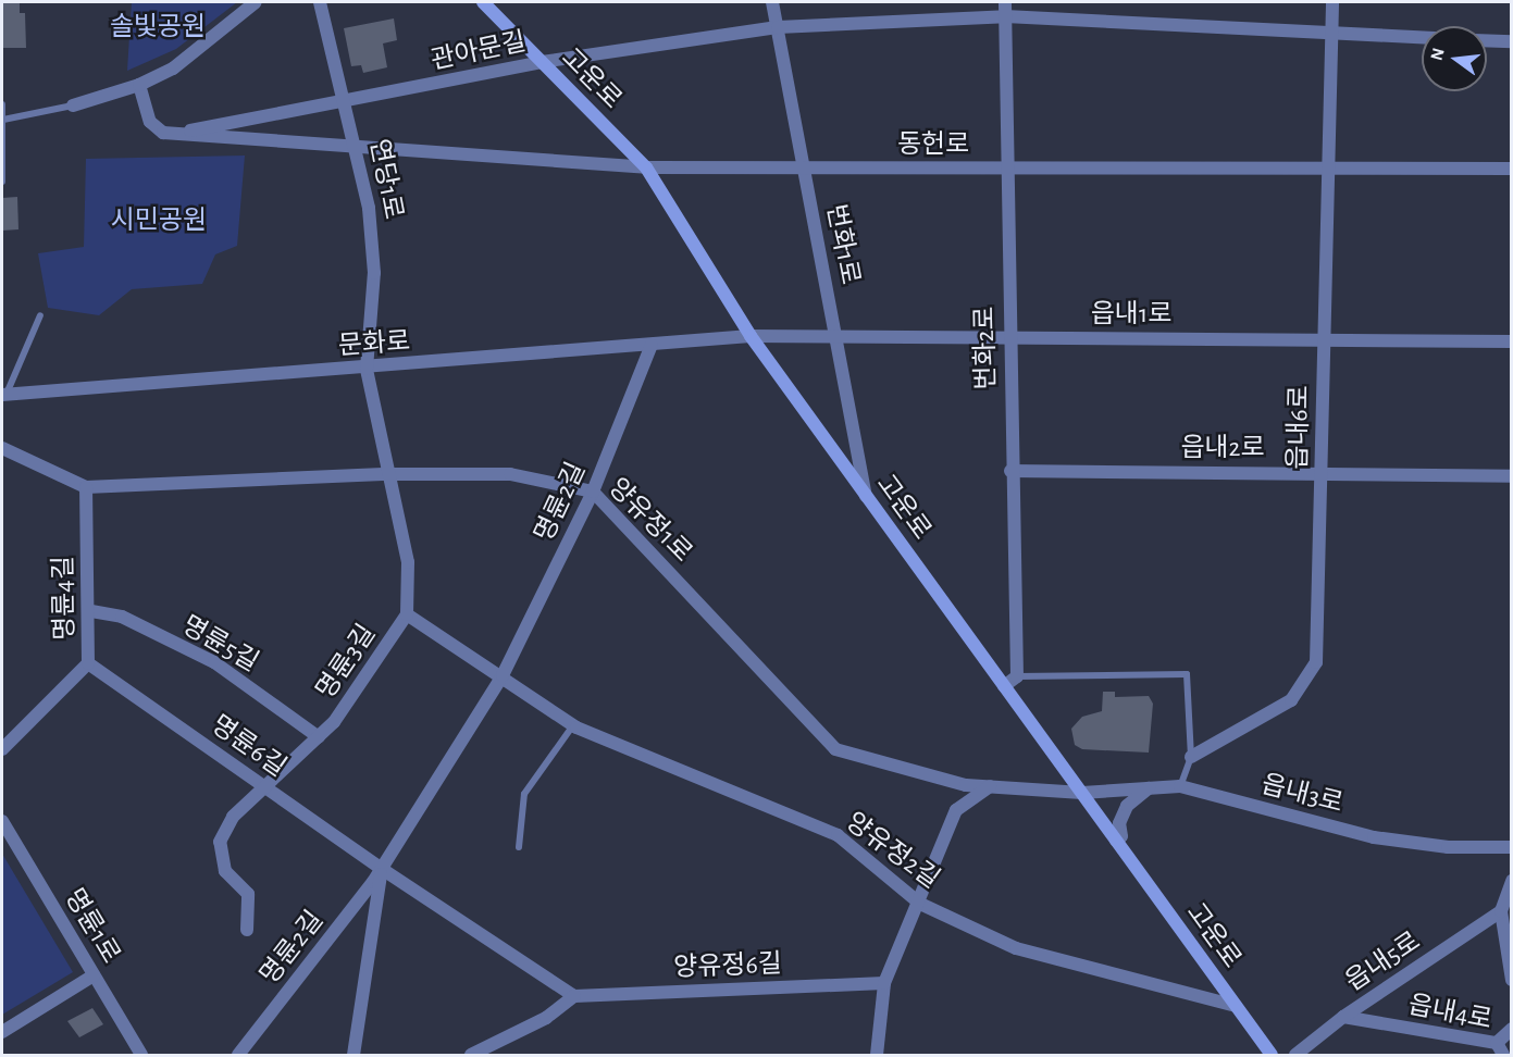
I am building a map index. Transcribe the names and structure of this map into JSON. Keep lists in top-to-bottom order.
{
  "streets": {
    "street": [
      "관아문길",
      "고운로",
      "동헌로",
      "연당1로",
      "번화1로",
      "읍내1로",
      "문화로",
      "번화2로",
      "읍내6로",
      "읍내2로",
      "명륜2길",
      "양유정1로",
      "명륜4길",
      "명륜5길",
      "명륜3길",
      "명륜6길",
      "읍내3로",
      "양유정2길",
      "명륜1로",
      "읍내5로",
      "양유정6길",
      "읍내4로"
    ]
  },
  "crossings": [
    ["관아문길", "고운로"],
    ["관아문길", "연당1로"],
    ["관아문길", "번화1로"],
    ["관아문길", "번화2로"],
    ["관아문길", "읍내6로"],
    ["고운로", "동헌로"],
    ["고운로", "번화1로"],
    ["고운로", "읍내1로"],
    ["고운로", "문화로"],
    ["고운로", "양유정1로"],
    ["고운로", "읍내3로"],
    ["고운로", "양유정2길"],
    ["동헌로", "연당1로"],
    ["동헌로", "번화1로"],
    ["동헌로", "번화2로"],
    ["동헌로", "읍내6로"],
    ["연당1로", "문화로"],
    ["연당1로", "명륜3길"],
    ["번화1로", "읍내1로"],
    ["읍내1로", "문화로"],
    ["읍내1로", "번화2로"],
    ["읍내1로", "읍내6로"],
    ["문화로", "명륜2길"],
    ["문화로", "명륜3길"],
    ["번화2로", "읍내2로"],
    ["읍내6로", "읍내2로"],
    ["명륜2길", "양유정1로"],
    ["명륜2길", "명륜6길"],
    ["명륜2길", "양유정2길"],
    ["양유정1로", "명륜4길"],
    ["양유정1로", "명륜3길"],
    ["양유정1로", "읍내3로"],
    ["명륜4길", "명륜5길"],
    ["명륜4길", "명륜6길"],
    ["명륜5길", "명륜3길"],
    ["명륜3길", "명륜6길"],
    ["읍내5로", "읍내4로"]
  ],
  "parks": ["솔빛공원", "시민공원"],
  "north": "left"
}
